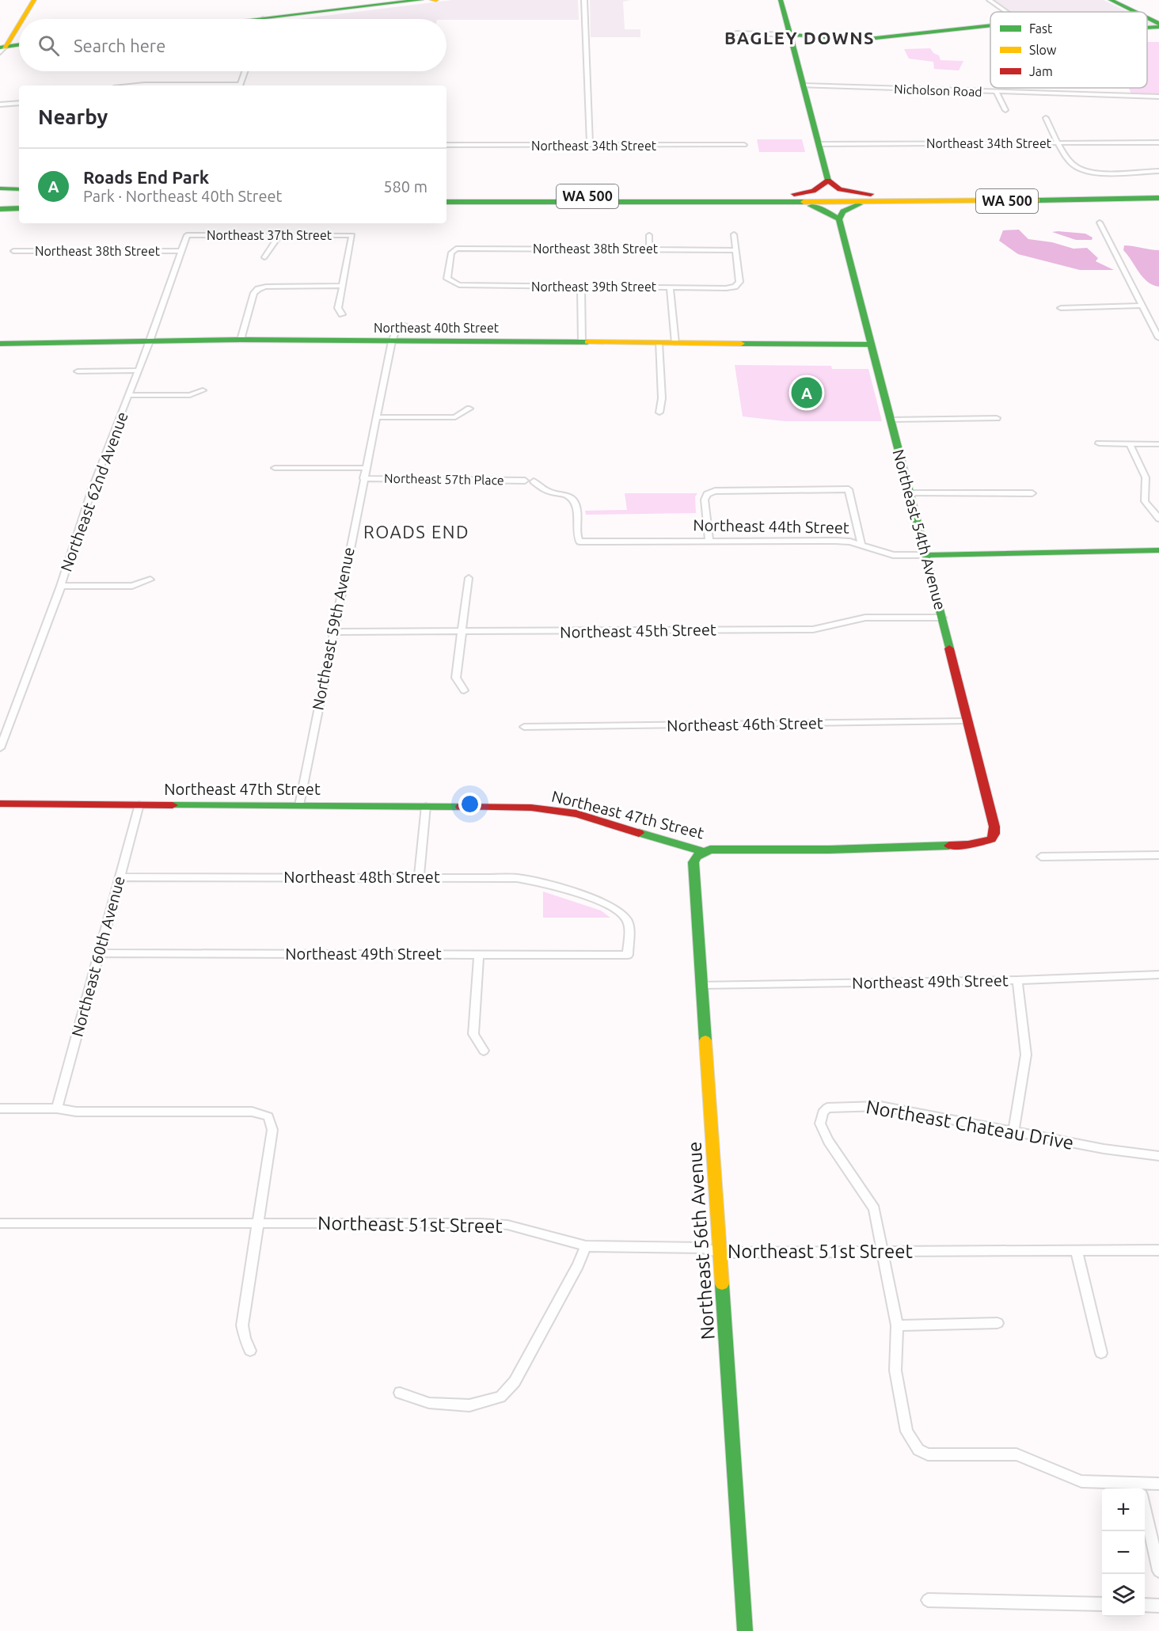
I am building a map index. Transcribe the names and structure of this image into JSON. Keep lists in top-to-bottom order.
{
  "streets": {
    "main road": [
      "WA 500",
      "Northeast 40th Street",
      "Northeast 44th Street",
      "Northeast 54th Avenue",
      "Northeast 47th Street",
      "Northeast 56th Avenue"
    ],
    "street": [
      "Nicholson Road",
      "Northeast 34th Street",
      "Northeast 37th Street",
      "Northeast 38th Street",
      "Northeast 39th Street",
      "Northeast 57th Place",
      "Northeast 62nd Avenue",
      "Northeast 59th Avenue",
      "Northeast 45th Street",
      "Northeast 46th Street",
      "Northeast 48th Street",
      "Northeast 49th Street",
      "Northeast 60th Avenue",
      "Northeast Chateau Drive",
      "Northeast 51st Street"
    ]
  },
  "crossings": [
    ["Northeast 37th Street", "Northeast 62nd Avenue"],
    ["Northeast 38th Street", "Northeast 39th Street"],
    ["Northeast 38th Street", "Northeast 62nd Avenue"],
    ["Northeast 40th Street", "Northeast 62nd Avenue"],
    ["Northeast 40th Street", "Northeast 54th Avenue"],
    ["Northeast 40th Street", "Northeast 59th Avenue"],
    ["Northeast 57th Place", "Northeast 59th Avenue"],
    ["Northeast 44th Street", "Northeast 54th Avenue"],
    ["Northeast 54th Avenue", "Northeast 45th Street"],
    ["Northeast 54th Avenue", "Northeast 46th Street"],
    ["Northeast 54th Avenue", "Northeast 47th Street"],
    ["Northeast 59th Avenue", "Northeast 45th Street"],
    ["Northeast 59th Avenue", "Northeast 47th Street"],
    ["Northeast 47th Street", "Northeast 60th Avenue"],
    ["Northeast 47th Street", "Northeast 56th Avenue"],
    ["Northeast 48th Street", "Northeast 49th Street"],
    ["Northeast 48th Street", "Northeast 60th Avenue"],
    ["Northeast 49th Street", "Northeast 60th Avenue"],
    ["Northeast 49th Street", "Northeast 56th Avenue"],
    ["Northeast Chateau Drive", "Northeast 51st Street"],
    ["Northeast 51st Street", "Northeast 56th Avenue"]
  ],
  "districts": ["BAGLEY DOWNS", "ROADS END"],
  "legend": ["Fast", "Slow", "Jam"],
  "page": {
    "search": "Search here",
    "heading": "Nearby",
    "list": [
      {
        "mark": "A",
        "name": "Roads End Park",
        "note": "Park · Northeast 40th Street",
        "value": "580 m"
      }
    ],
    "pins": "A",
    "map_buttons": ["+", "−"]
  }
}
